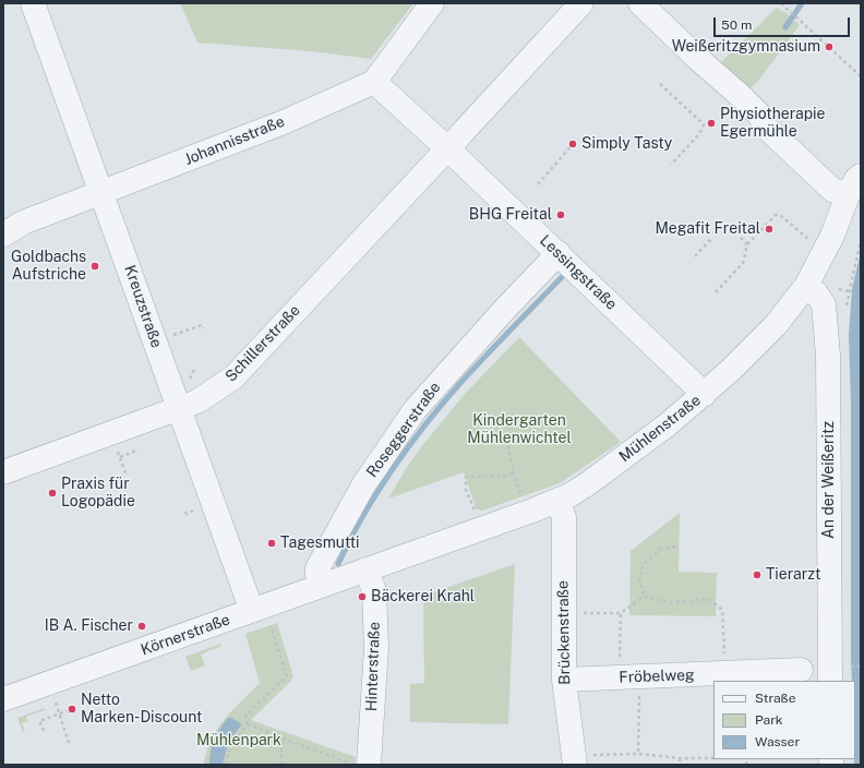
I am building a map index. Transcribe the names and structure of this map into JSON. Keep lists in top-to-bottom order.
{
  "streets": {
    "street": [
      "Johannisstraße",
      "Lessingstraße",
      "Kreuzstraße",
      "Schillerstraße",
      "Mühlenstraße",
      "Roseggerstraße",
      "An der Weißeritz",
      "Brückenstraße",
      "Körnerstraße",
      "Hinterstraße",
      "Fröbelweg"
    ]
  },
  "crossings": [
    ["Johannisstraße", "Lessingstraße"],
    ["Johannisstraße", "Kreuzstraße"],
    ["Lessingstraße", "Schillerstraße"],
    ["Lessingstraße", "Mühlenstraße"],
    ["Lessingstraße", "Roseggerstraße"],
    ["Kreuzstraße", "Schillerstraße"],
    ["Kreuzstraße", "Körnerstraße"],
    ["Mühlenstraße", "An der Weißeritz"],
    ["Mühlenstraße", "Brückenstraße"],
    ["Mühlenstraße", "Körnerstraße"],
    ["Mühlenstraße", "Hinterstraße"],
    ["Roseggerstraße", "Körnerstraße"],
    ["Brückenstraße", "Fröbelweg"],
    ["Körnerstraße", "Hinterstraße"]
  ],
  "parks": ["Kindergarten Mühlenwichtel", "Mühlenpark"],
  "places": [
    "Weißeritzgymnasium",
    "Physiotherapie Egermühle",
    "Simply Tasty",
    "BHG Freital",
    "Megafit Freital",
    "Goldbachs Aufstriche",
    "Praxis für Logopädie",
    "Tagesmutti",
    "Tierarzt",
    "Bäckerei Krahl",
    "IB A. Fischer",
    "Netto Marken-Discount"
  ],
  "legend": ["Straße", "Park", "Wasser"],
  "scale_bar": "50 m"
}
